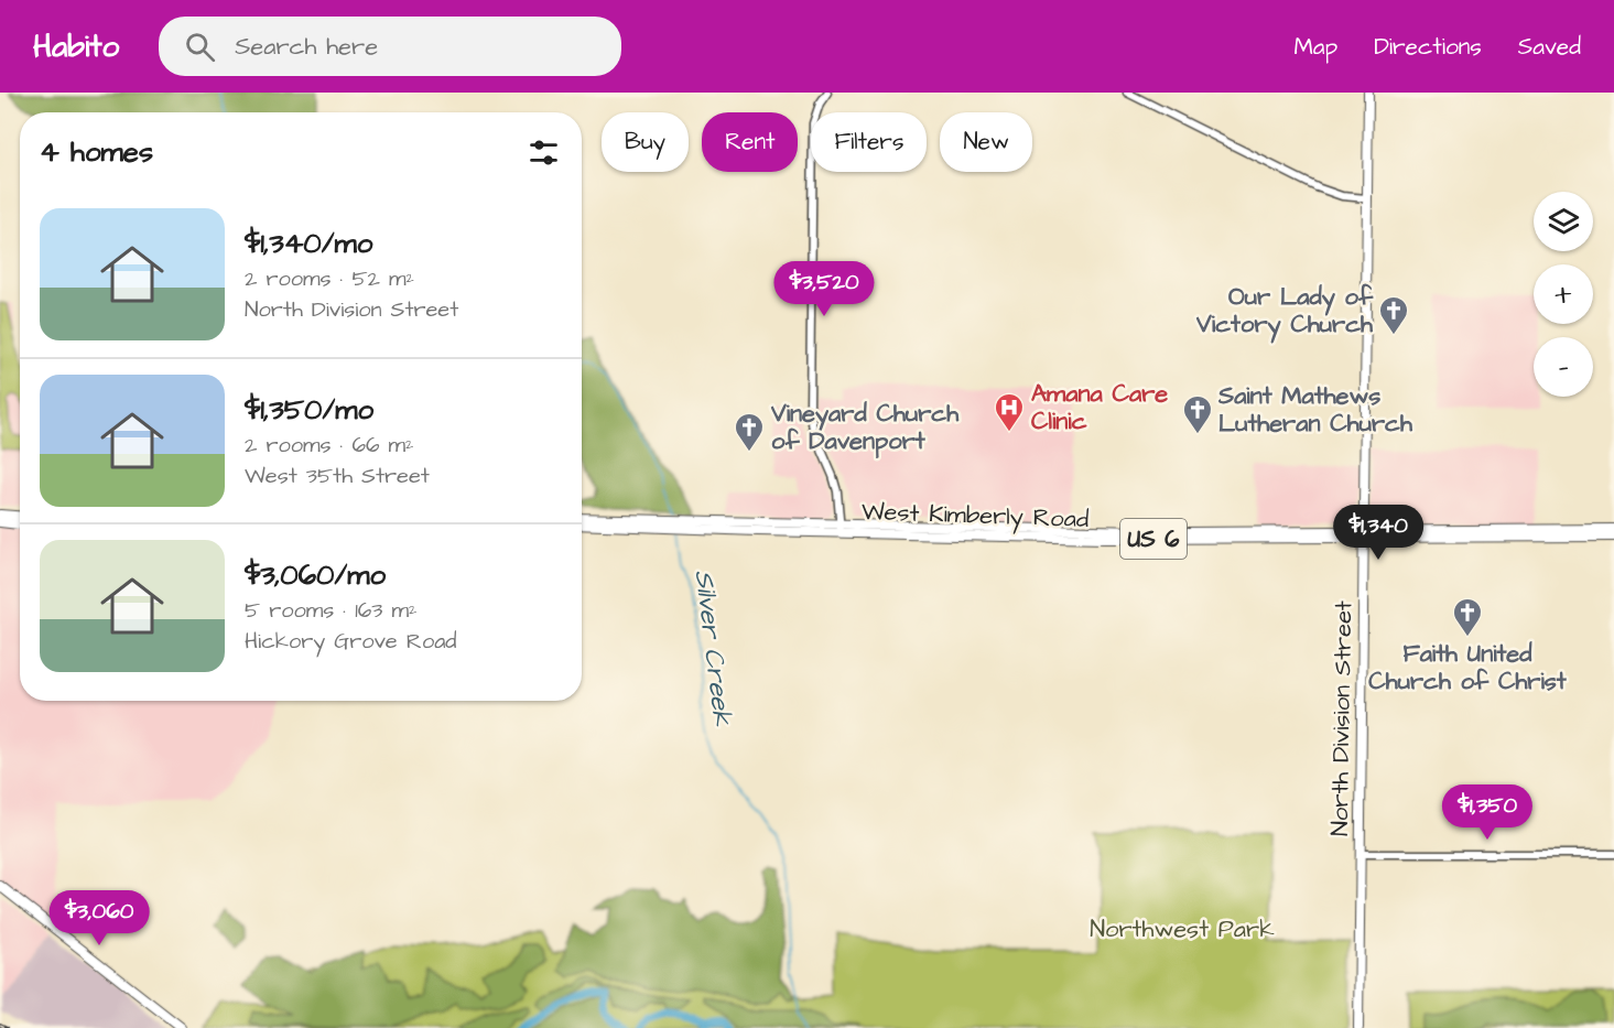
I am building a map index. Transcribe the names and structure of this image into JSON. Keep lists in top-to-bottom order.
{
  "streets": {
    "main road": ["West Kimberly Road", "US 6", "North Division Street"]
  },
  "crossings": [
    ["West Kimberly Road", "North Division Street"]
  ],
  "water": ["Silver Creek"],
  "parks": ["Northwest Park"],
  "places": {
    "church": [
      "Our Lady of Victory Church",
      "Saint Mathews Lutheran Church",
      "Vineyard Church of Davenport",
      "Faith United Church of Christ"
    ],
    "hospital": ["Amana Care Clinic"]
  },
  "page": {
    "header": "Habito",
    "search": "Search here",
    "nav": ["Map", "Directions", "Saved"],
    "chip": [
      "Buy",
      "Rent",
      "Filters",
      "New"
    ],
    "heading": "4 homes",
    "map_buttons": ["+", "−"],
    "list": [
      {
        "name": "$1,340/mo",
        "note": "2 rooms · 52 m² · North Division Street"
      },
      {
        "name": "$1,350/mo",
        "note": "2 rooms · 66 m² · West 35th Street"
      },
      {
        "name": "$3,060/mo",
        "note": "5 rooms · 163 m² · Hickory Grove Road"
      }
    ],
    "price": [
      "$3,520",
      "$1,340",
      "$1,350",
      "$3,060"
    ]
  }
}
